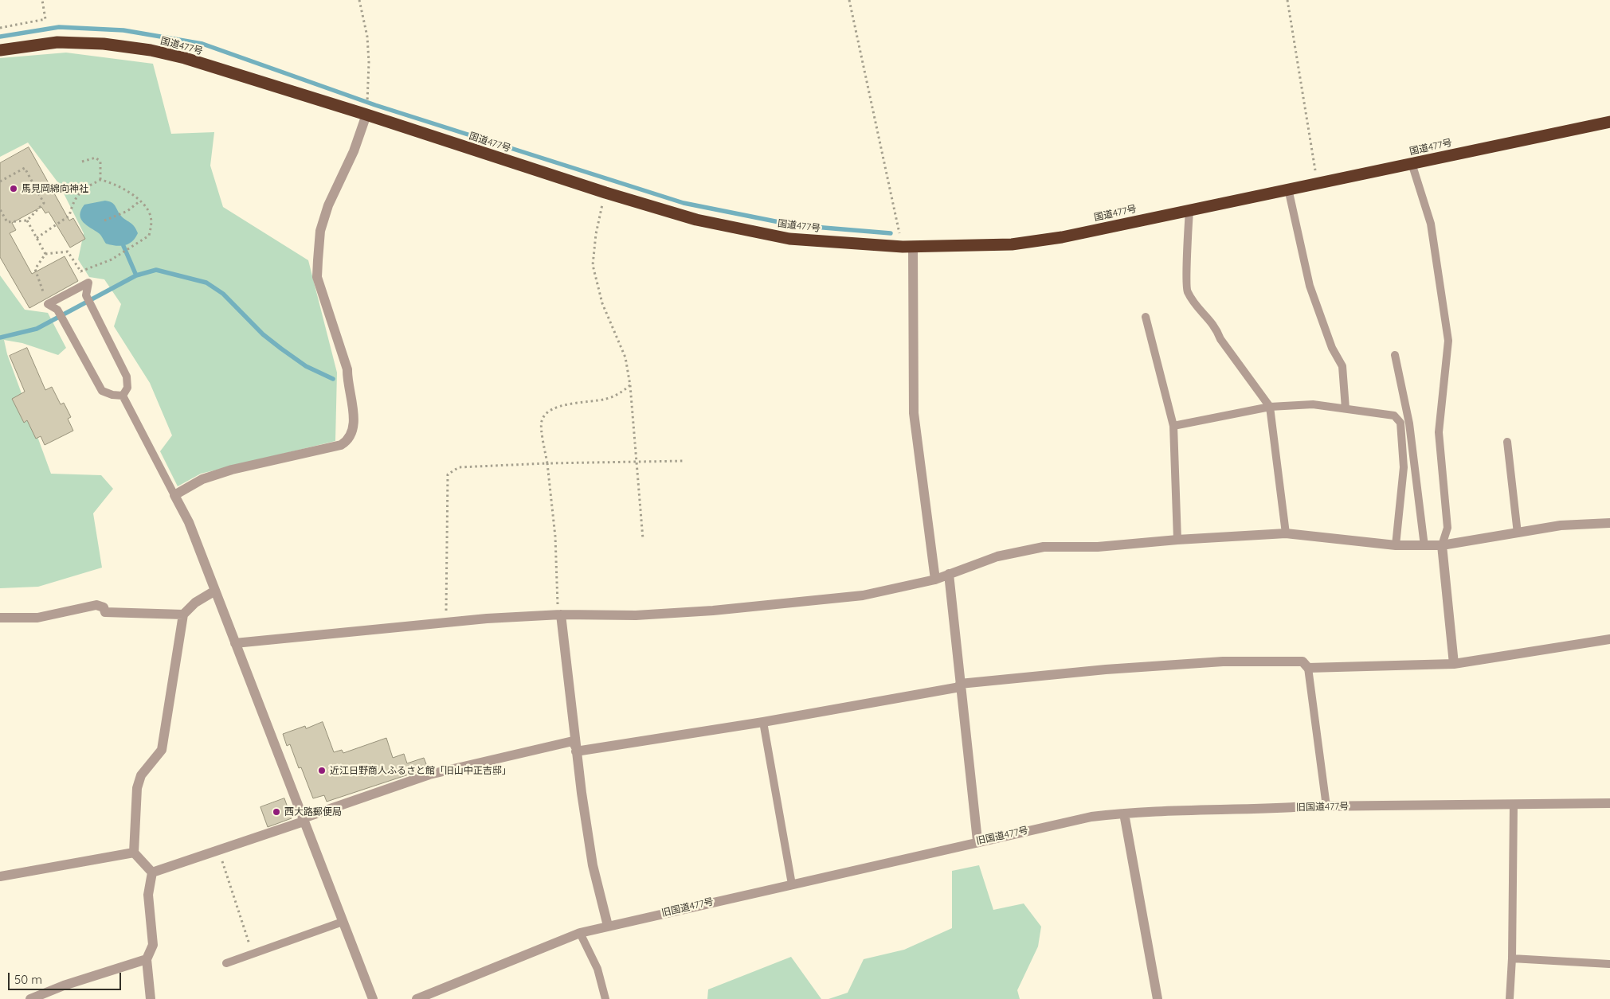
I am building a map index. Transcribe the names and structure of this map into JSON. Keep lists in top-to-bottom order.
{
  "streets": {
    "highway": ["国道477号"],
    "street": ["旧国道477号"]
  },
  "places": ["馬見岡綿向神社", "近江日野商人ふるさと館「旧山中正吉邸」", "西大路郵便局"],
  "scale_bar": "50 m"
}
